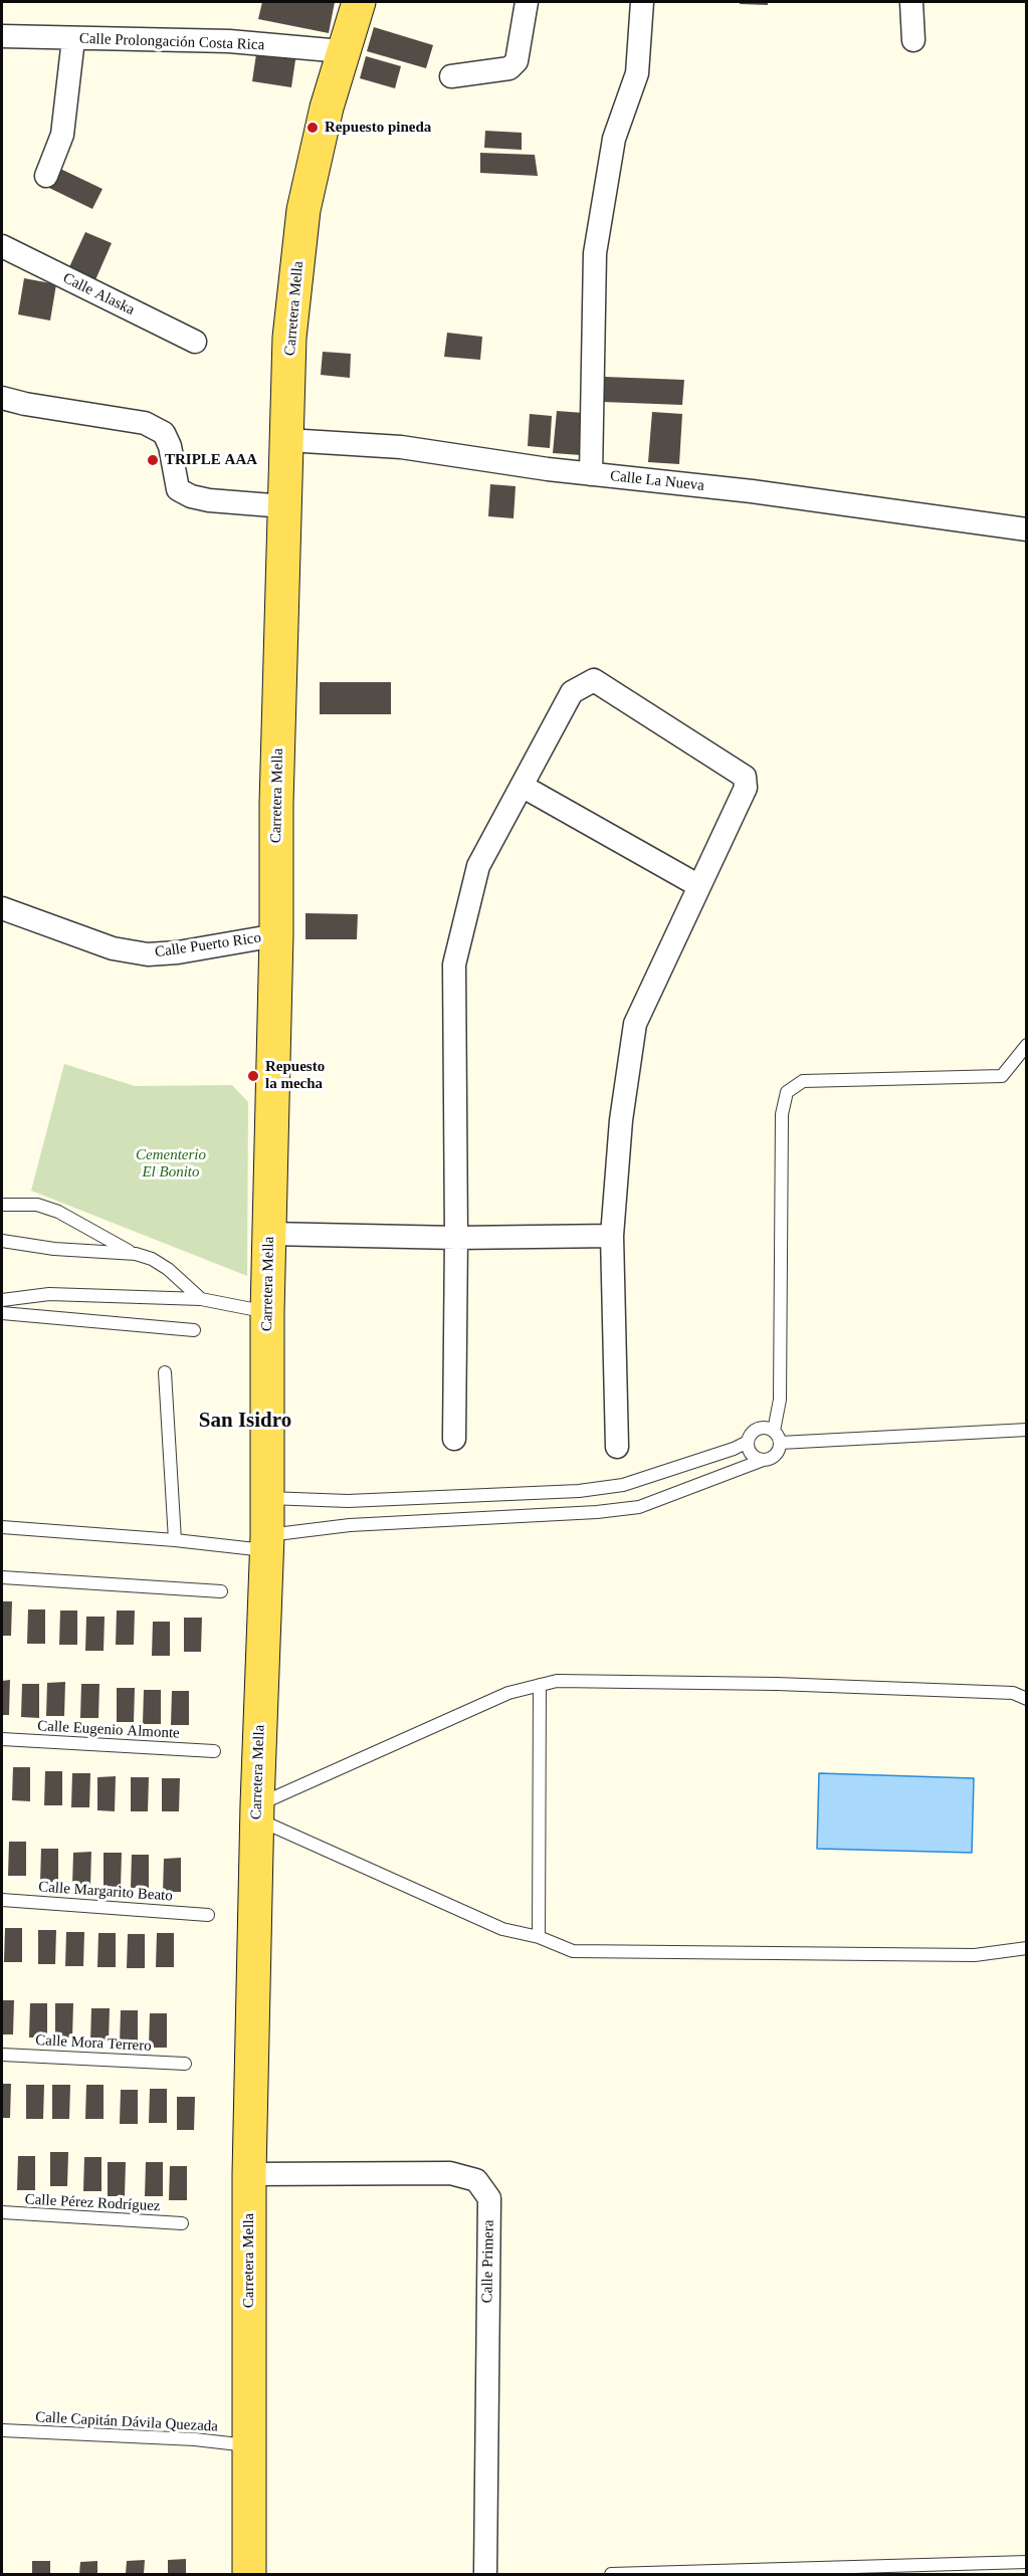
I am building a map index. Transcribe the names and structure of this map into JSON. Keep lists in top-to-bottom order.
{
  "streets": {
    "main road": ["Carretera Mella"],
    "street": [
      "Calle Prolongación Costa Rica",
      "Calle Alaska",
      "Calle La Nueva",
      "Calle Puerto Rico",
      "Calle Primera"
    ],
    "lane": [
      "Calle Eugenio Almonte",
      "Calle Margarito Beato",
      "Calle Mora Terrero",
      "Calle Pérez Rodríguez",
      "Calle Capitán Dávila Quezada"
    ]
  },
  "crossings": [
    ["Calle Prolongación Costa Rica", "Carretera Mella"],
    ["Carretera Mella", "Calle La Nueva"],
    ["Carretera Mella", "Calle Puerto Rico"],
    ["Carretera Mella", "Calle Primera"],
    ["Carretera Mella", "Calle Capitán Dávila Quezada"]
  ],
  "districts": ["San Isidro"],
  "parks": ["Cementerio El Bonito"],
  "places": ["Repuesto pineda", "TRIPLE AAA", "Repuesto la mecha"]
}
